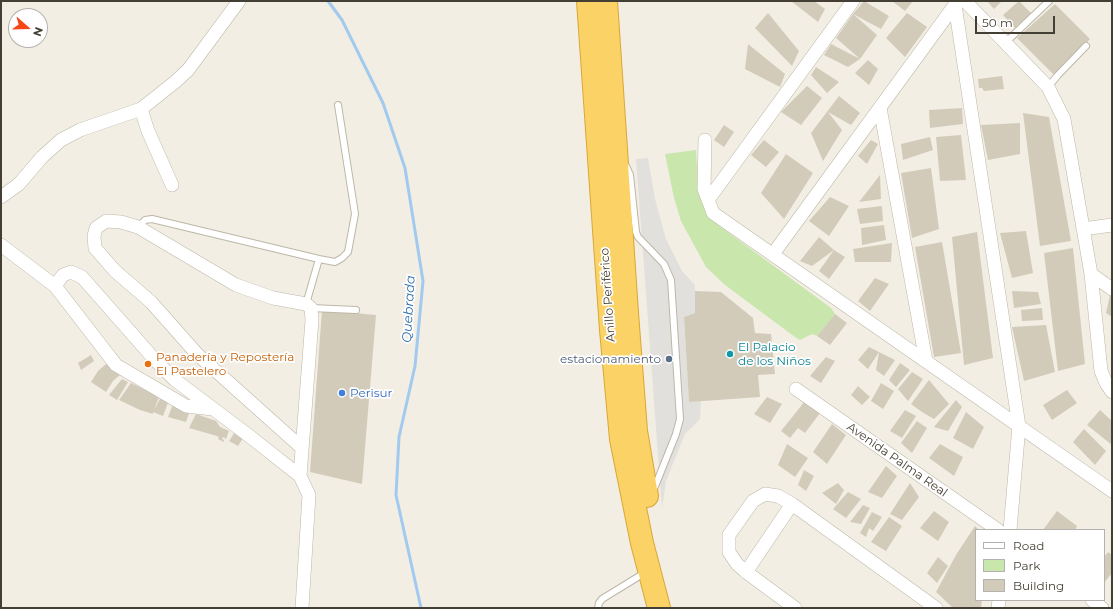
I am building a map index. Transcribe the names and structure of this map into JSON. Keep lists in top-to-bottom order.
{
  "streets": {
    "highway": ["Anillo Periférico"],
    "street": ["Avenida Palma Real"]
  },
  "water": ["Quebrada"],
  "places": [
    "El Palacio de los Niños",
    "estacionamiento",
    "Panadería y Repostería El Pastelero",
    "Perisur"
  ],
  "legend": ["Road", "Park", "Building"],
  "scale_bar": "50 m",
  "north": "right"
}
